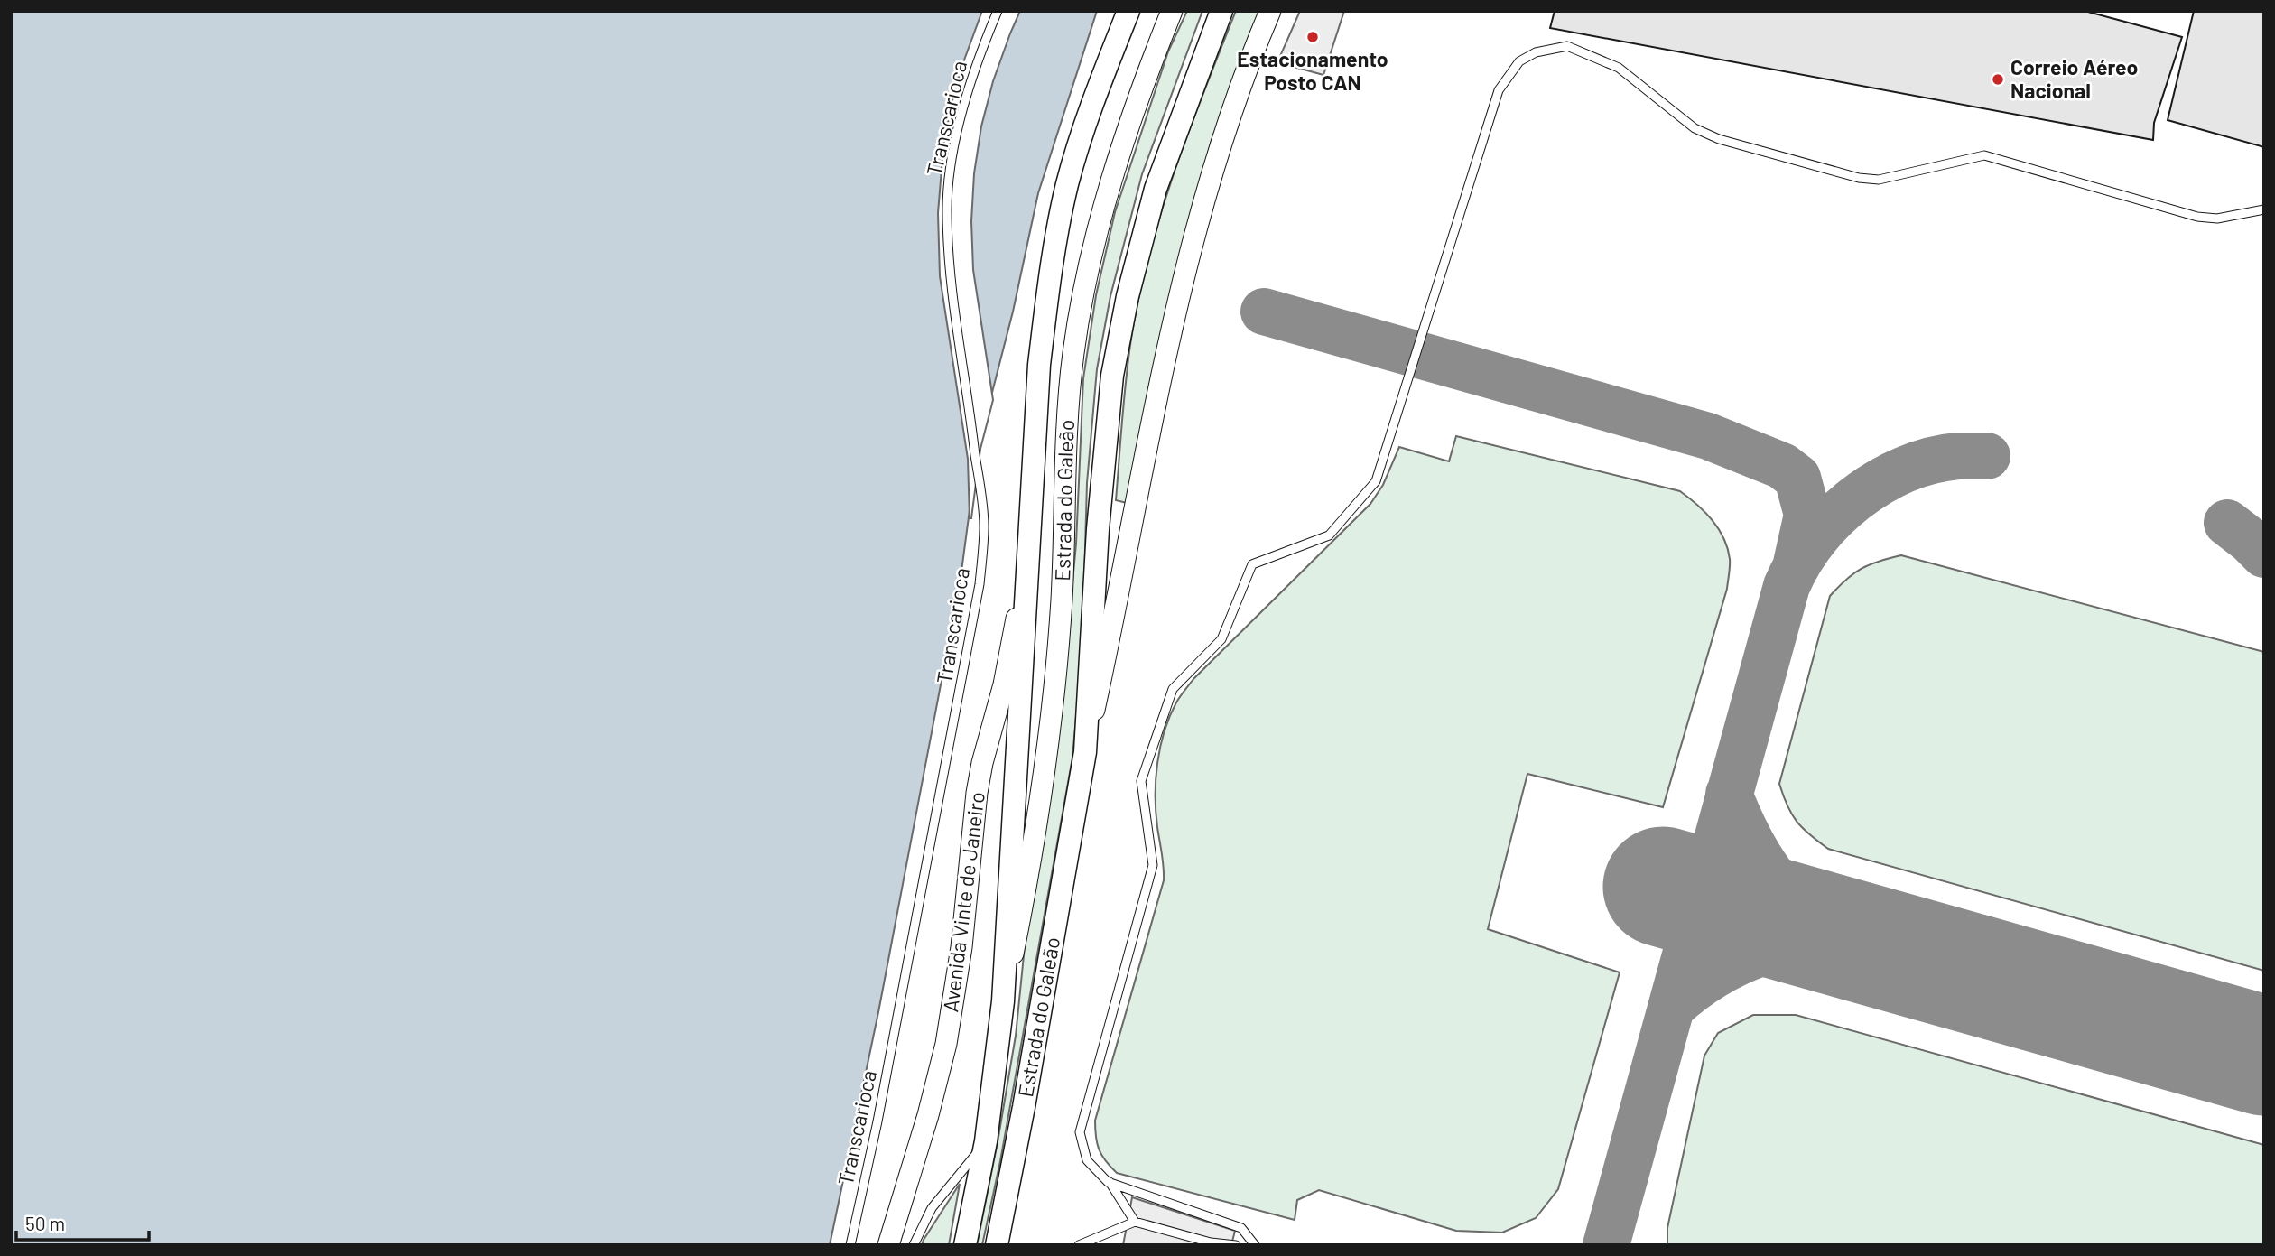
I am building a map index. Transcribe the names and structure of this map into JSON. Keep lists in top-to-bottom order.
{
  "streets": {
    "main road": ["Estrada do Galeão"],
    "street": ["Avenida Vinte de Janeiro"],
    "lane": ["Transcarioca"]
  },
  "crossings": [
    ["Estrada do Galeão", "Avenida Vinte de Janeiro"]
  ],
  "places": ["Estacionamento Posto CAN", "Correio Aéreo Nacional"],
  "scale_bar": "50 m"
}
